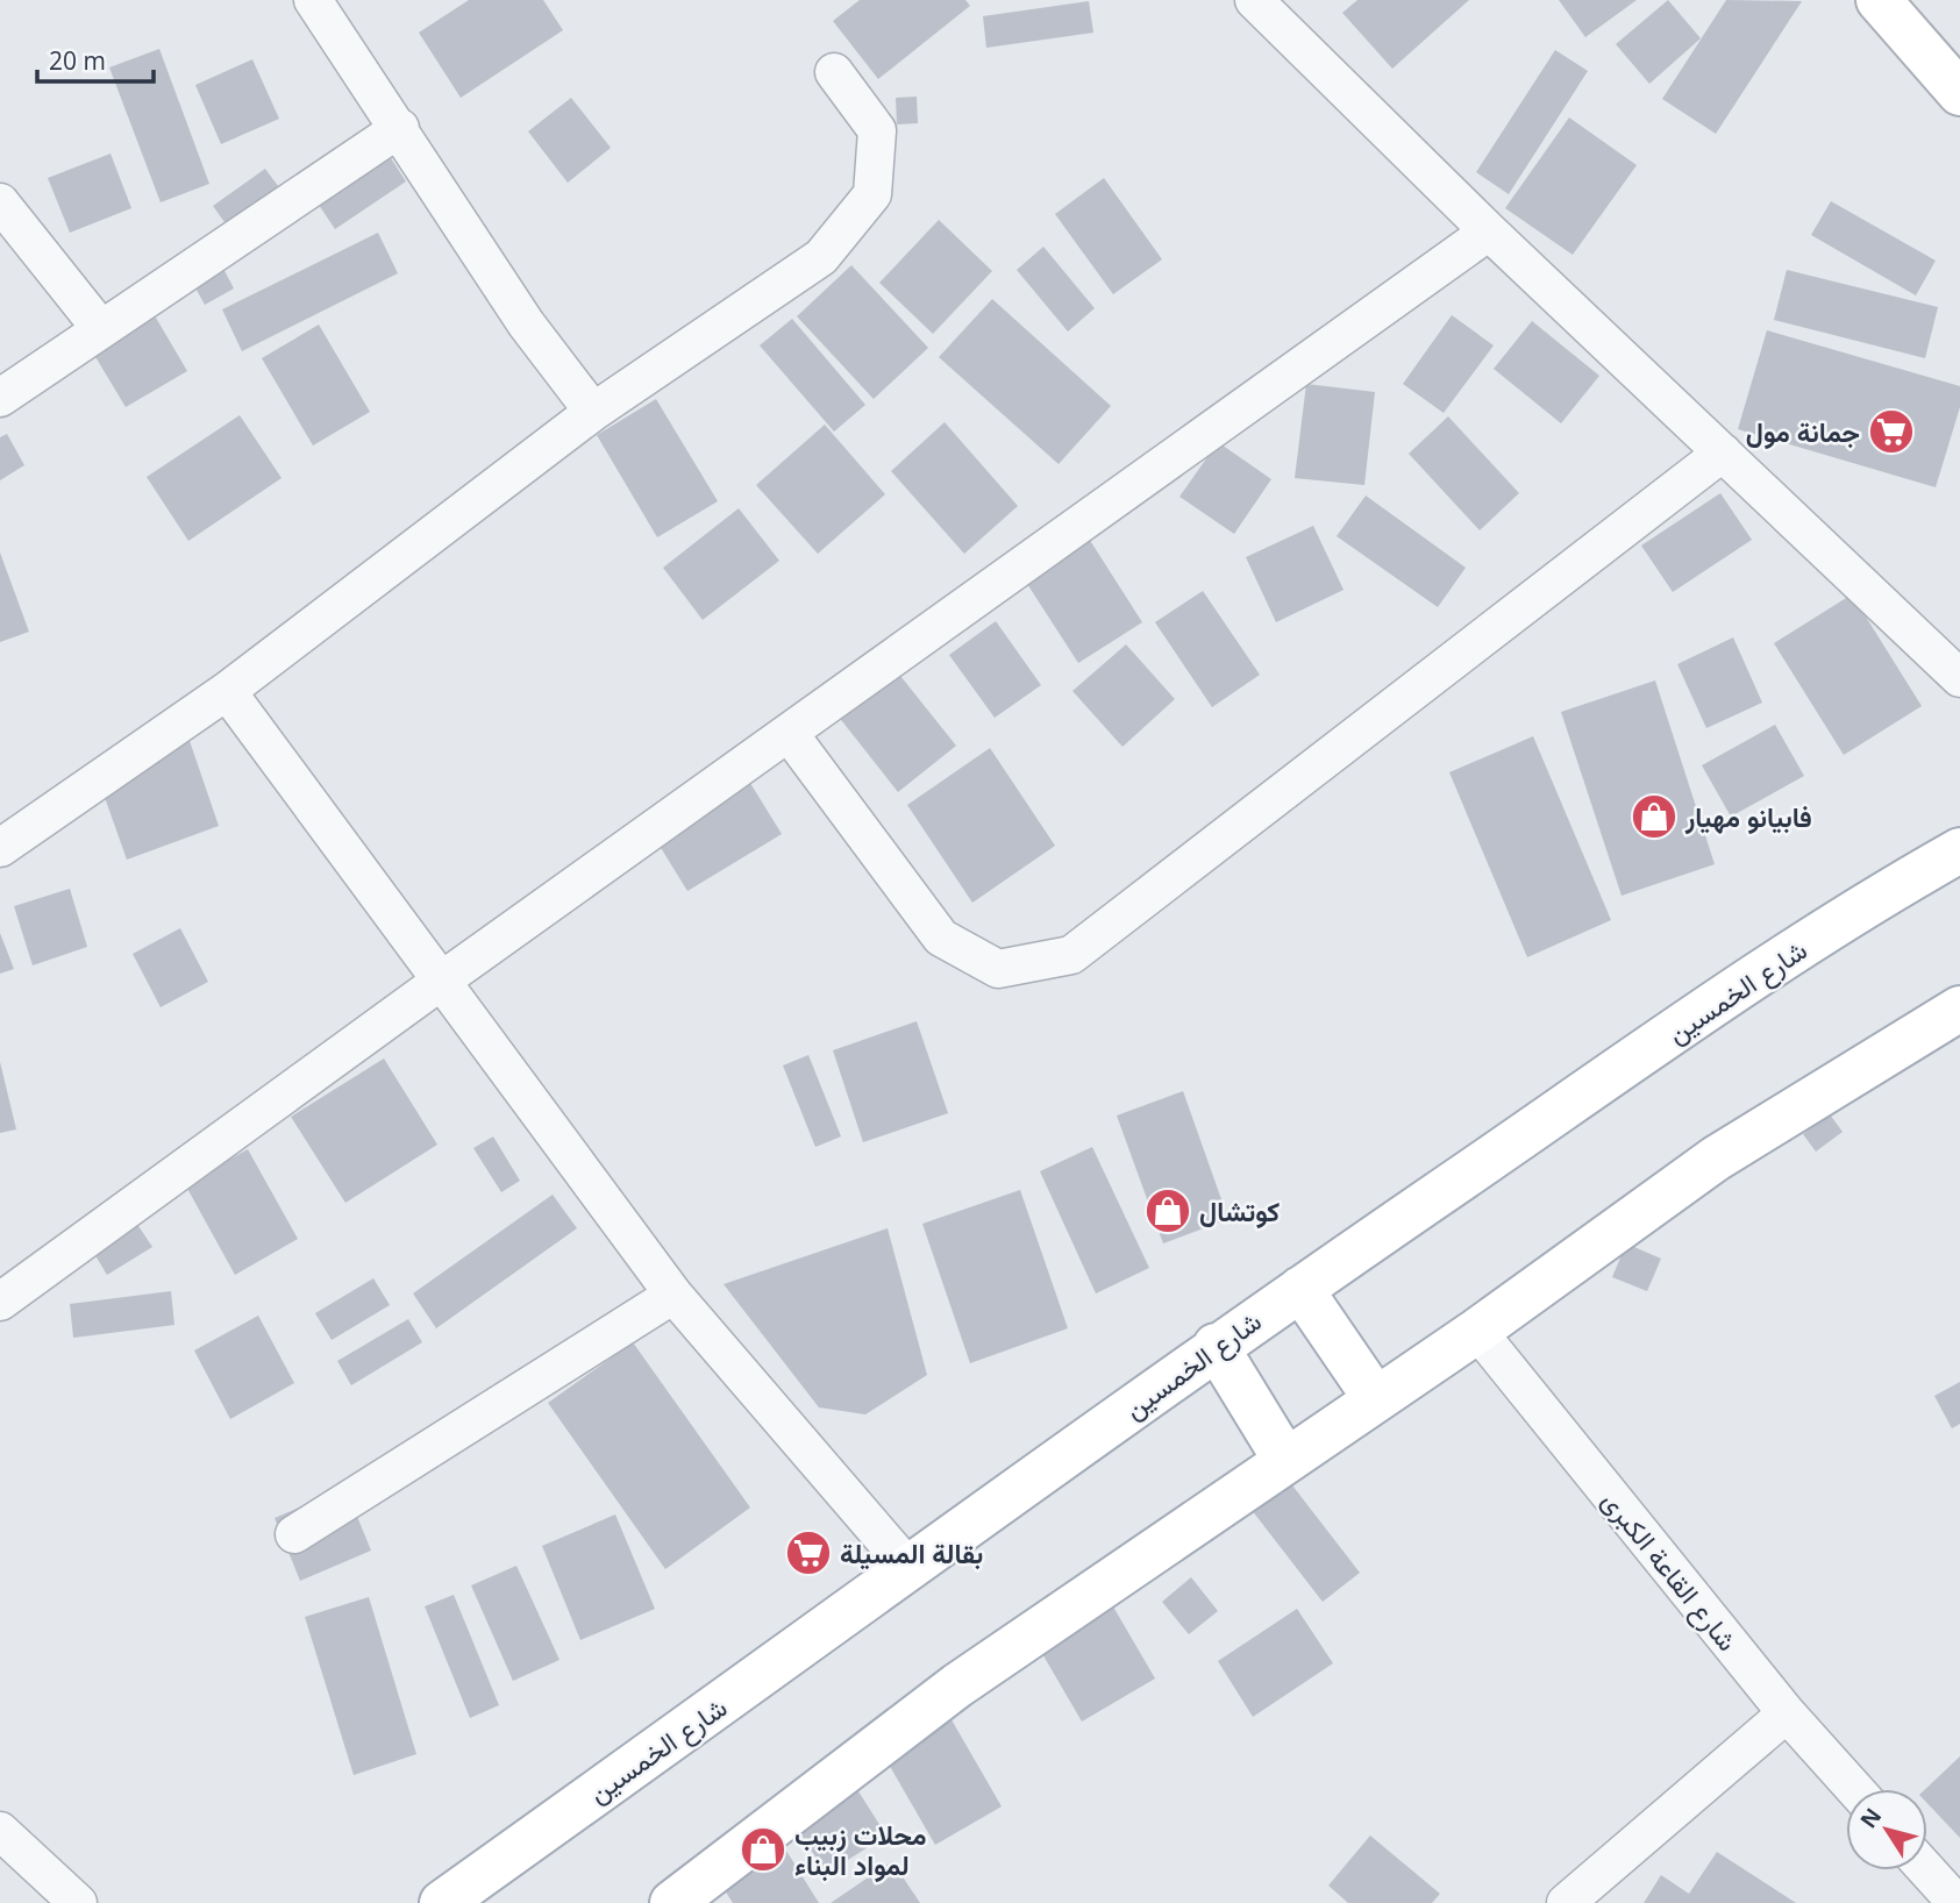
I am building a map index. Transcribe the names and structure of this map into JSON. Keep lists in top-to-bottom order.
{
  "streets": {
    "main road": ["شارع الخمسين"],
    "street": ["شارع القاعة الكبرى"]
  },
  "places": {
    "supermarket": ["جمانة مول", "بقالة المسيلة"],
    "shop": ["فابيانو مهيار", "كوتشال", "محلات زبيب لمواد البناء"]
  },
  "scale_bar": "20 m",
  "north": "top left"
}
